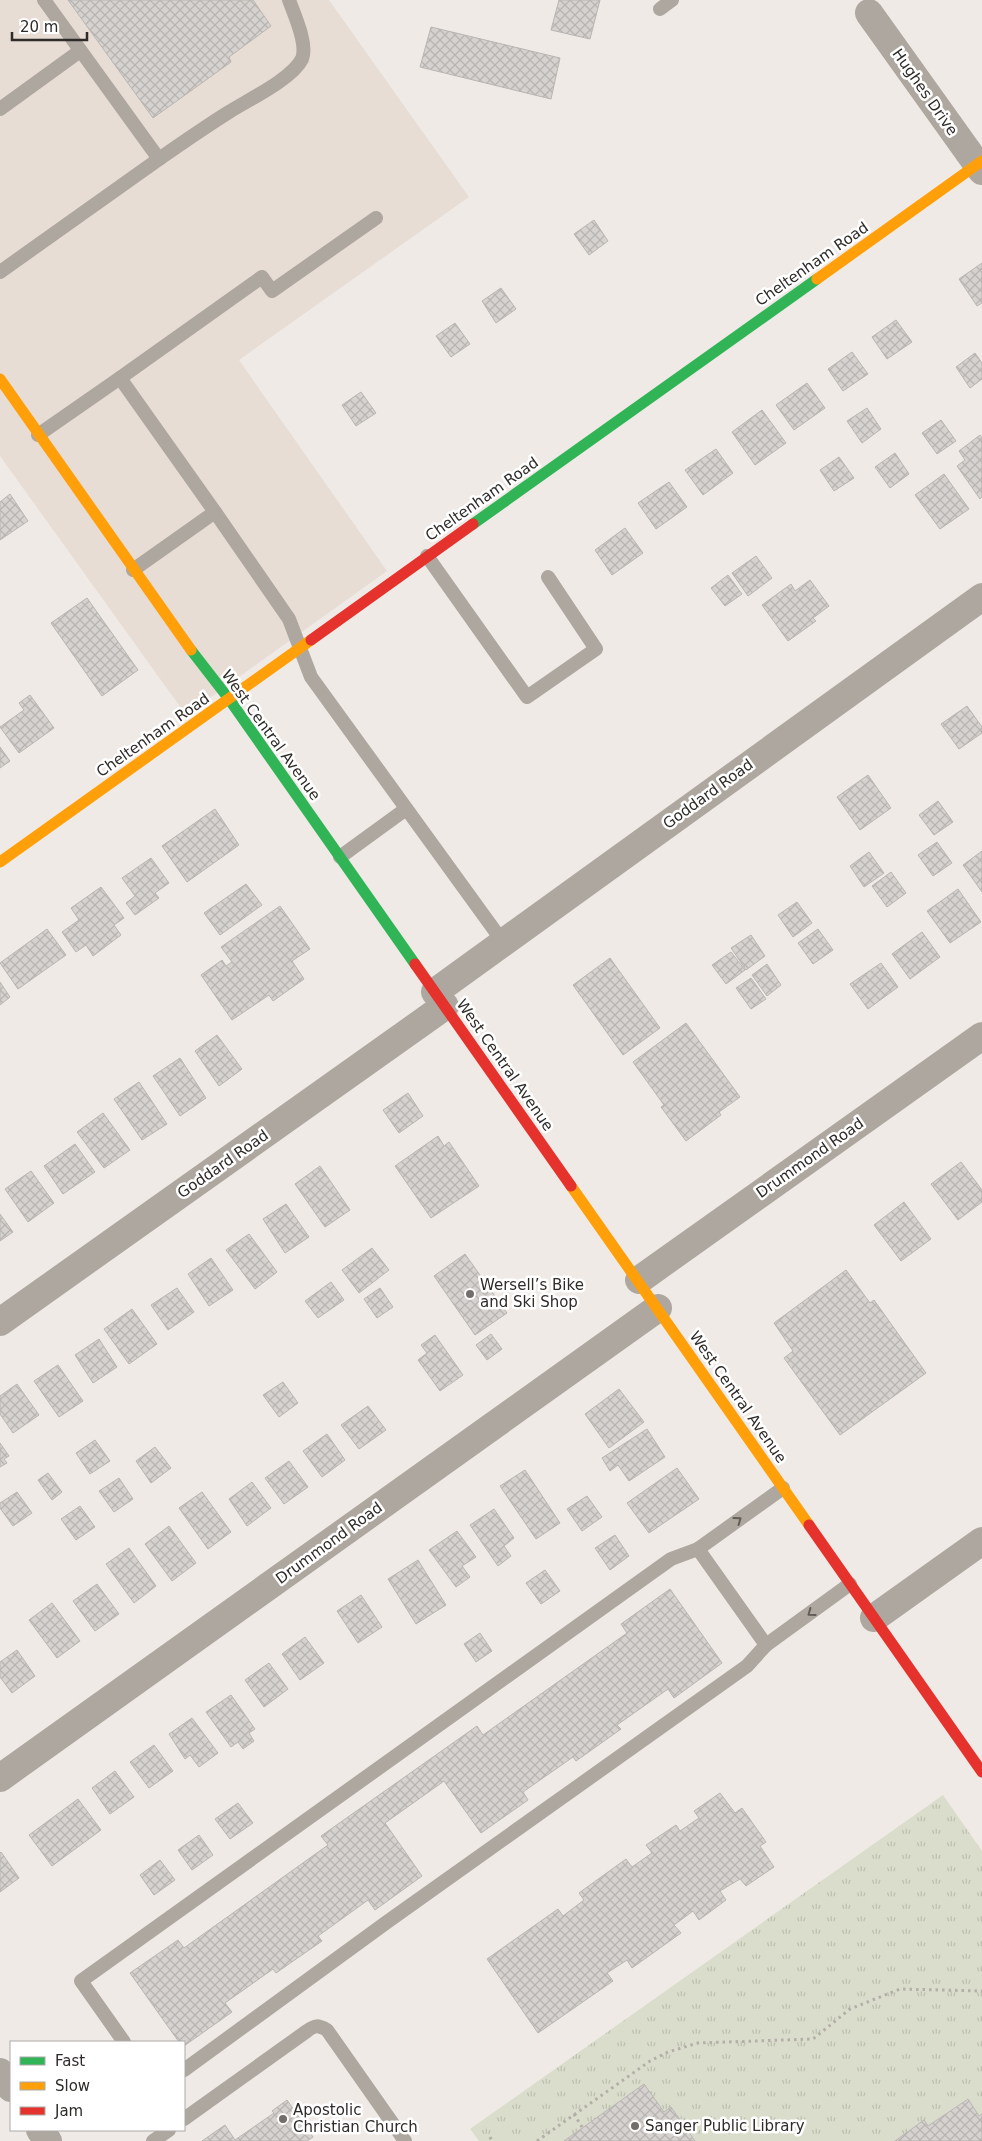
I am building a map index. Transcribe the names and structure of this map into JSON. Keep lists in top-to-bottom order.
{
  "streets": {
    "main road": ["Cheltenham Road", "West Central Avenue"],
    "street": ["Hughes Drive", "Goddard Road", "Drummond Road"]
  },
  "crossings": [
    ["Hughes Drive", "Cheltenham Road"],
    ["Cheltenham Road", "West Central Avenue"],
    ["West Central Avenue", "Goddard Road"],
    ["West Central Avenue", "Drummond Road"]
  ],
  "places": ["Wersell’s Bike and Ski Shop", "Apostolic Christian Church", "Sanger Public Library"],
  "legend": ["Fast", "Slow", "Jam"],
  "scale_bar": "20 m"
}
